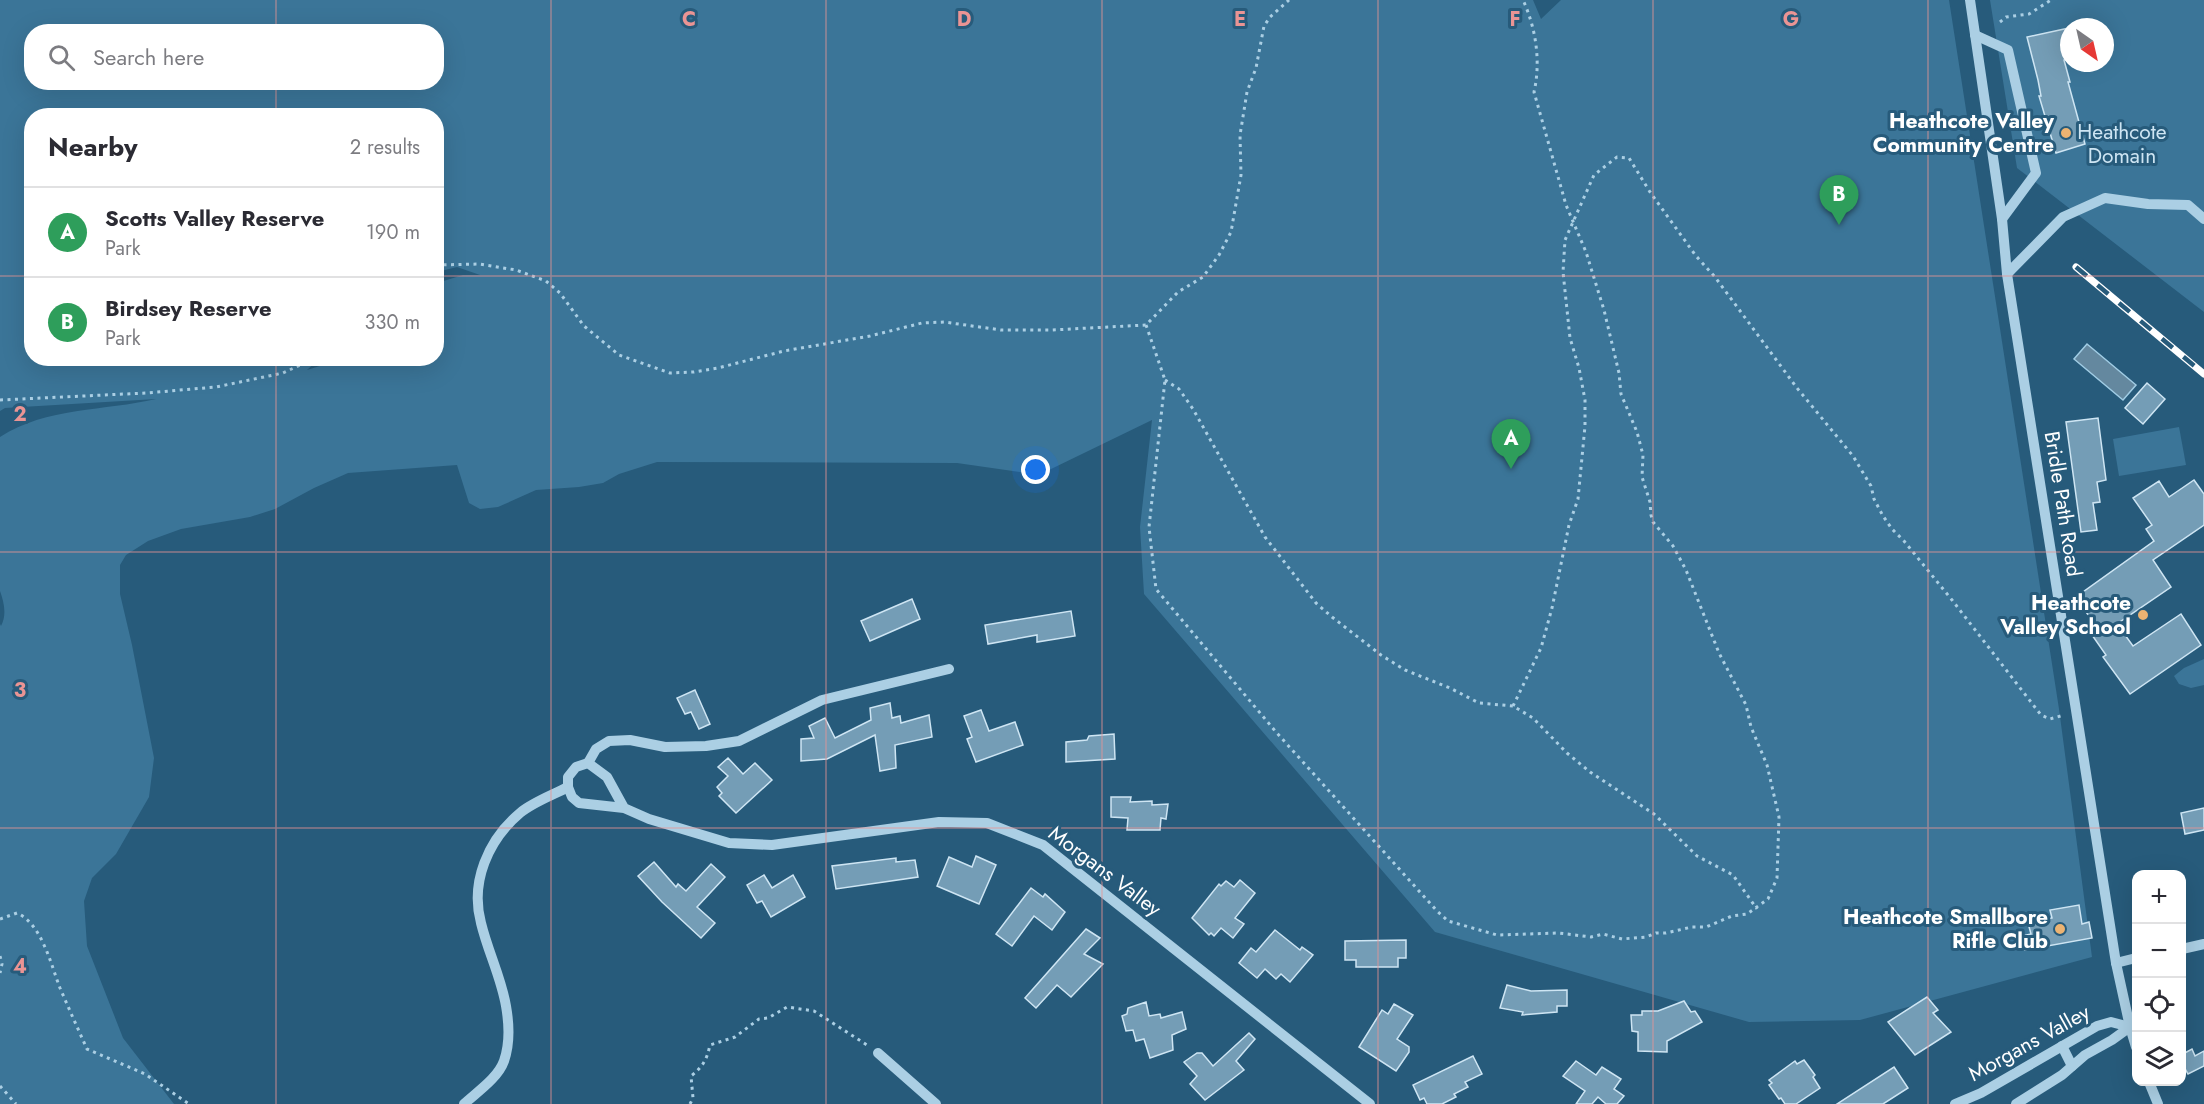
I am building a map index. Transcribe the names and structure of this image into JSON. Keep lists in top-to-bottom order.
{
  "streets": {
    "street": ["Bridle Path Road", "Morgans Valley"]
  },
  "crossings": [
    ["Bridle Path Road", "Morgans Valley"]
  ],
  "parks": ["Heathcote Domain"],
  "places": ["Heathcote Valley Community Centre", "Heathcote Valley School", "Heathcote Smallbore Rifle Club"],
  "north": "bottom right",
  "page": {
    "search": "Search here",
    "heading": ["Nearby", "2 results"],
    "pins": ["B", "A"],
    "list": [
      {
        "mark": "A",
        "name": "Scotts Valley Reserve",
        "note": "Park",
        "value": "190 m"
      },
      {
        "mark": "B",
        "name": "Birdsey Reserve",
        "note": "Park",
        "value": "330 m"
      }
    ],
    "map_buttons": ["+", "−"]
  },
  "grid": {
    "columns": [
      "C",
      "D",
      "E",
      "F",
      "G"
    ],
    "rows": ["2", "3", "4"]
  }
}
